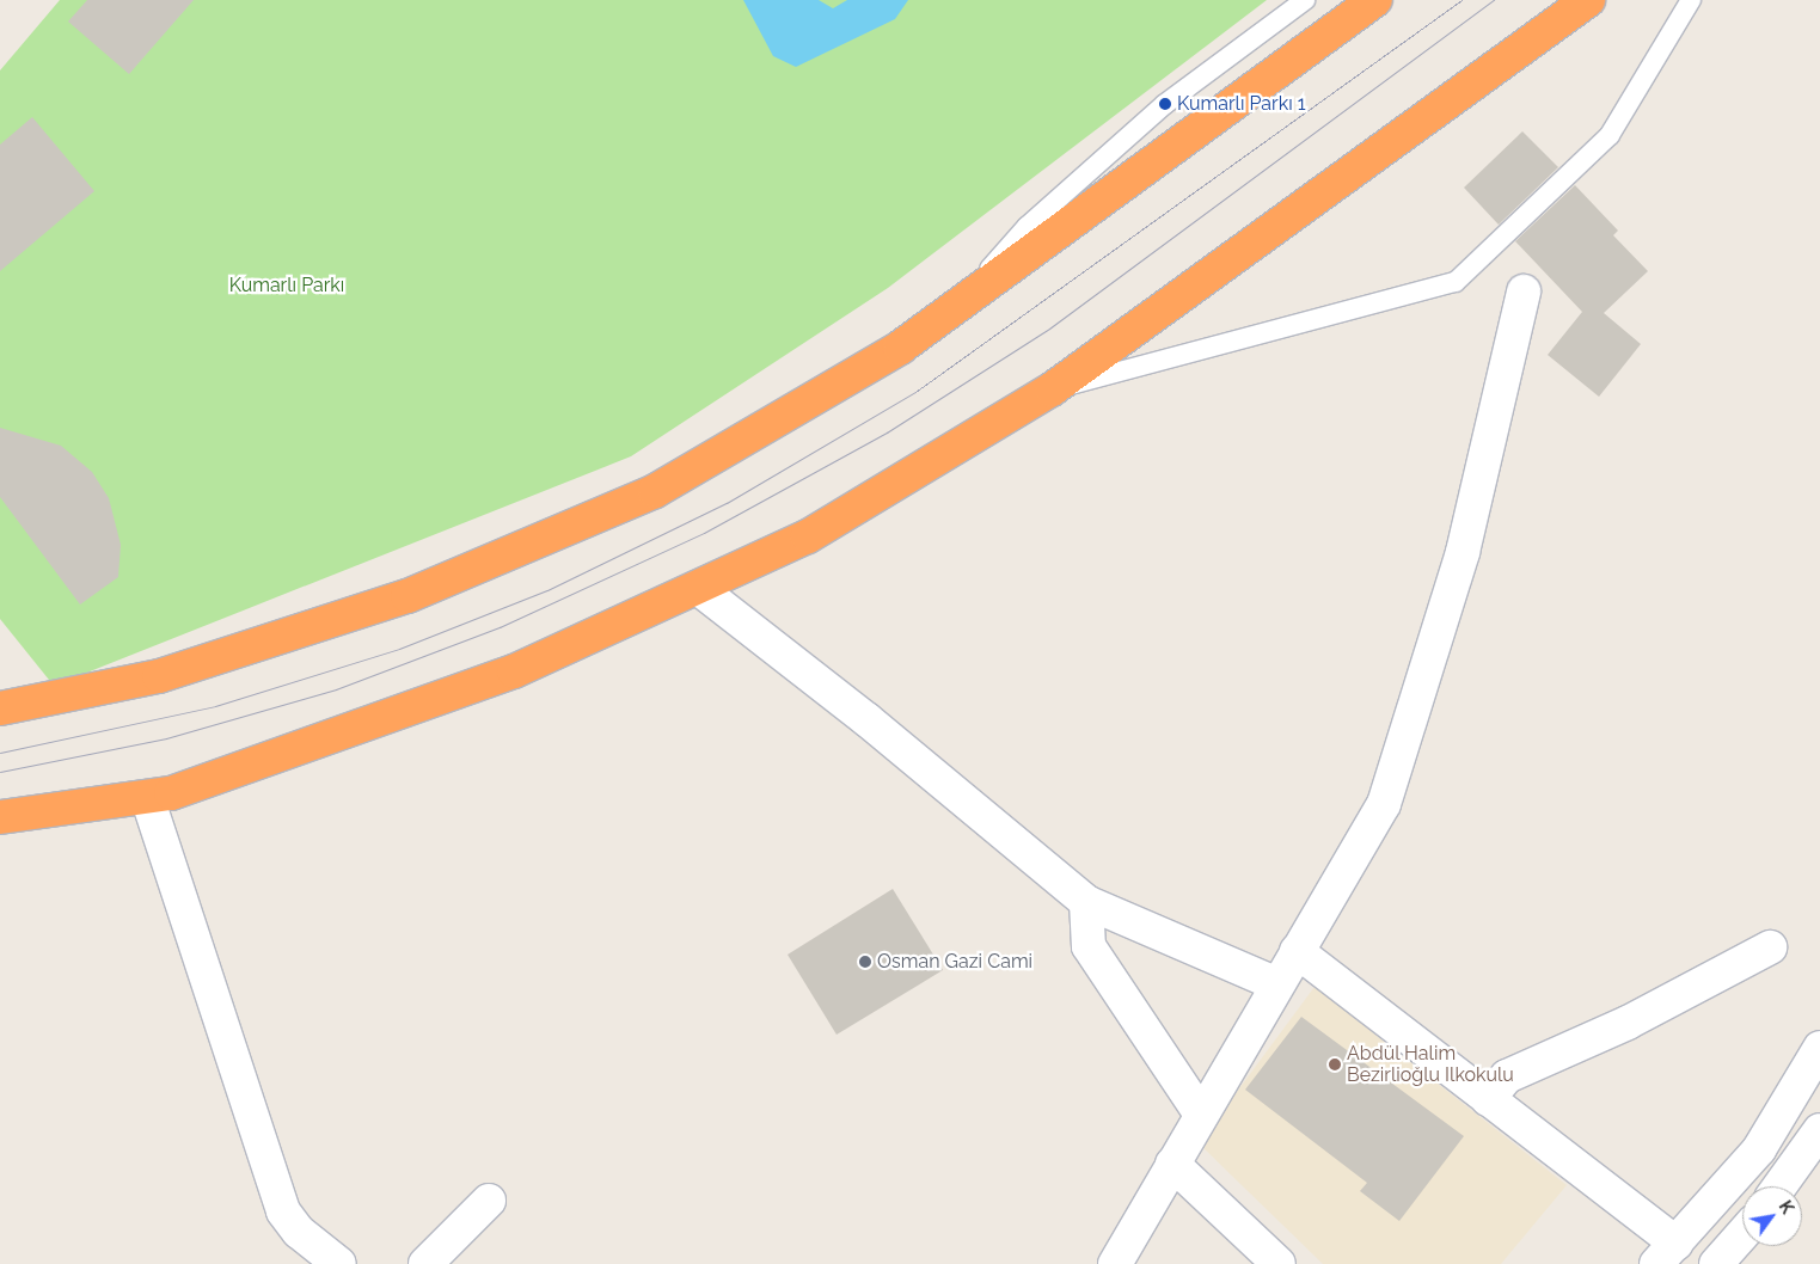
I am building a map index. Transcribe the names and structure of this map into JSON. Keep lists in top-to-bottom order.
{
  "parks": ["Kumarlı Parkı"],
  "places": ["Kumarlı Parkı 1", "Osman Gazi Cami", "Abdül Halim Bezirlioğlu Ilkokulu"],
  "north": "top right"
}
